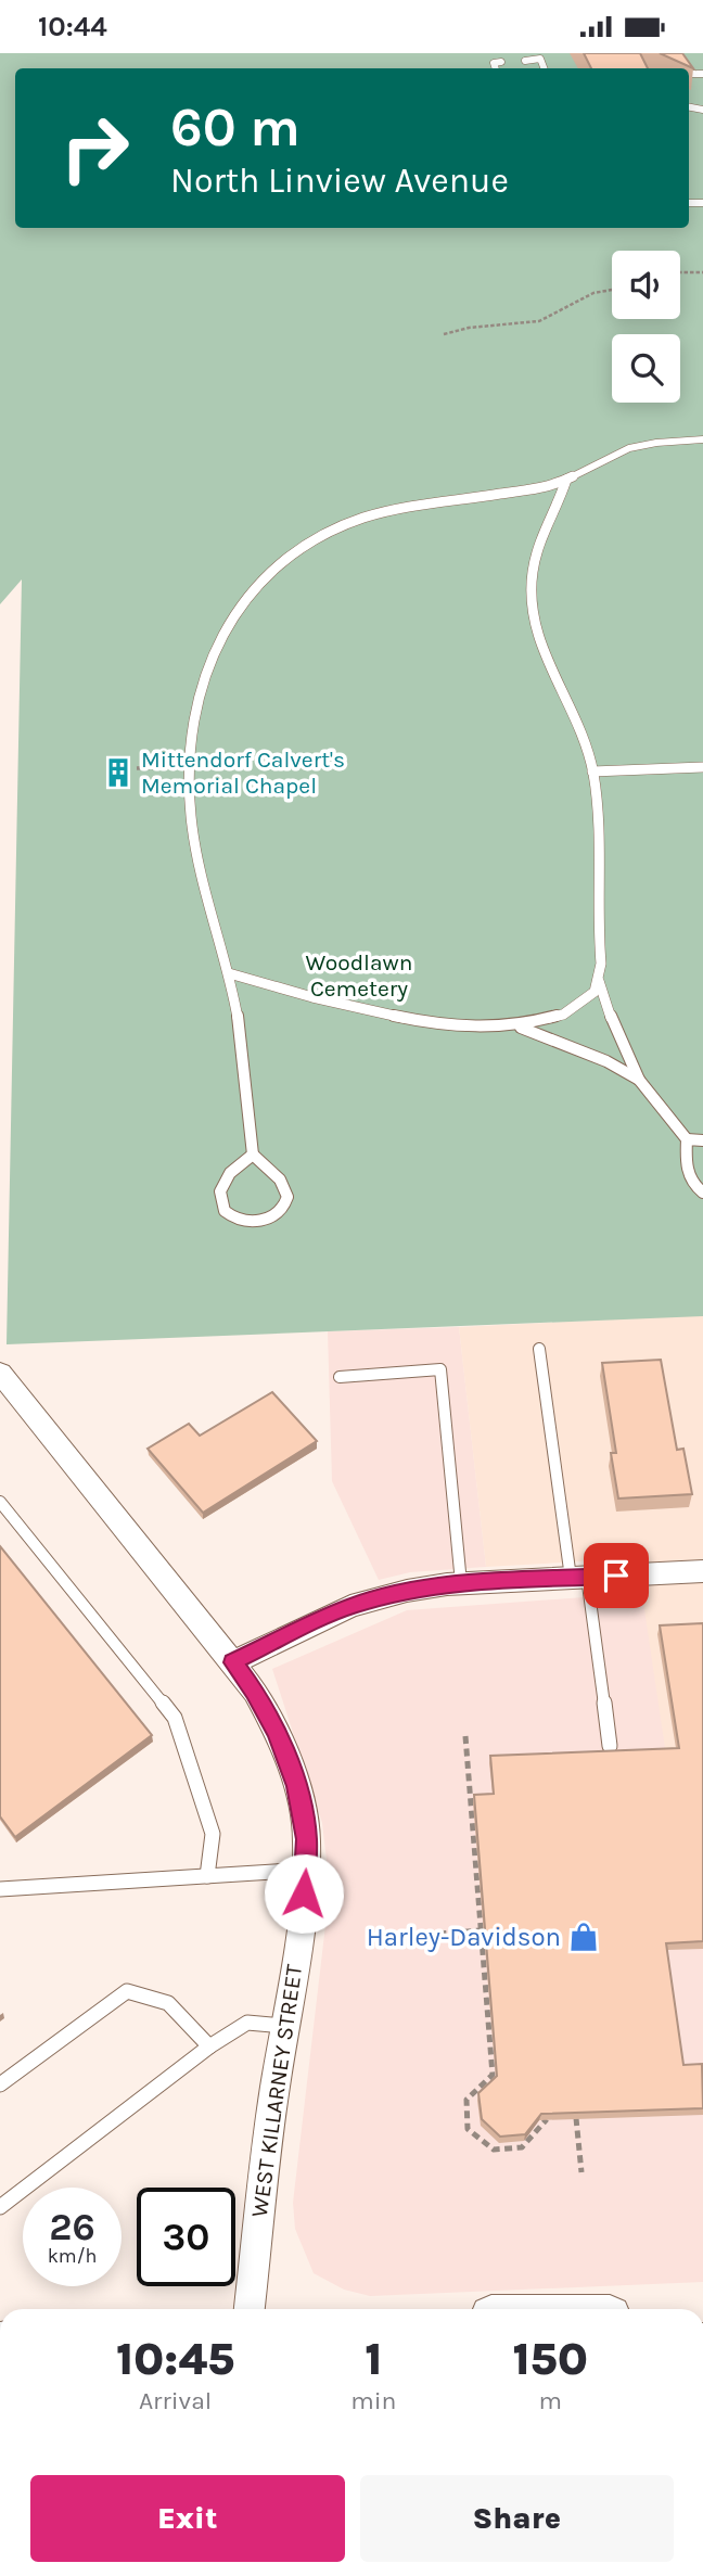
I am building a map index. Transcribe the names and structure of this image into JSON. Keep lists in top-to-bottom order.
{
  "streets": {
    "street": ["WEST KILLARNEY STREET"]
  },
  "parks": ["Woodlawn Cemetery"],
  "places": {
    "building": ["Mittendorf Calvert's Memorial Chapel"],
    "shop": ["Harley-Davidson"]
  },
  "page": {
    "status": "10:44",
    "turn": ["60 m", "North Linview Avenue"],
    "speed": "26 km/h",
    "limit": "30",
    "eta": [
      "10:45",
      "Arrival",
      "1",
      "min",
      "150",
      "m"
    ],
    "buttons": ["Exit", "Share"]
  }
}
